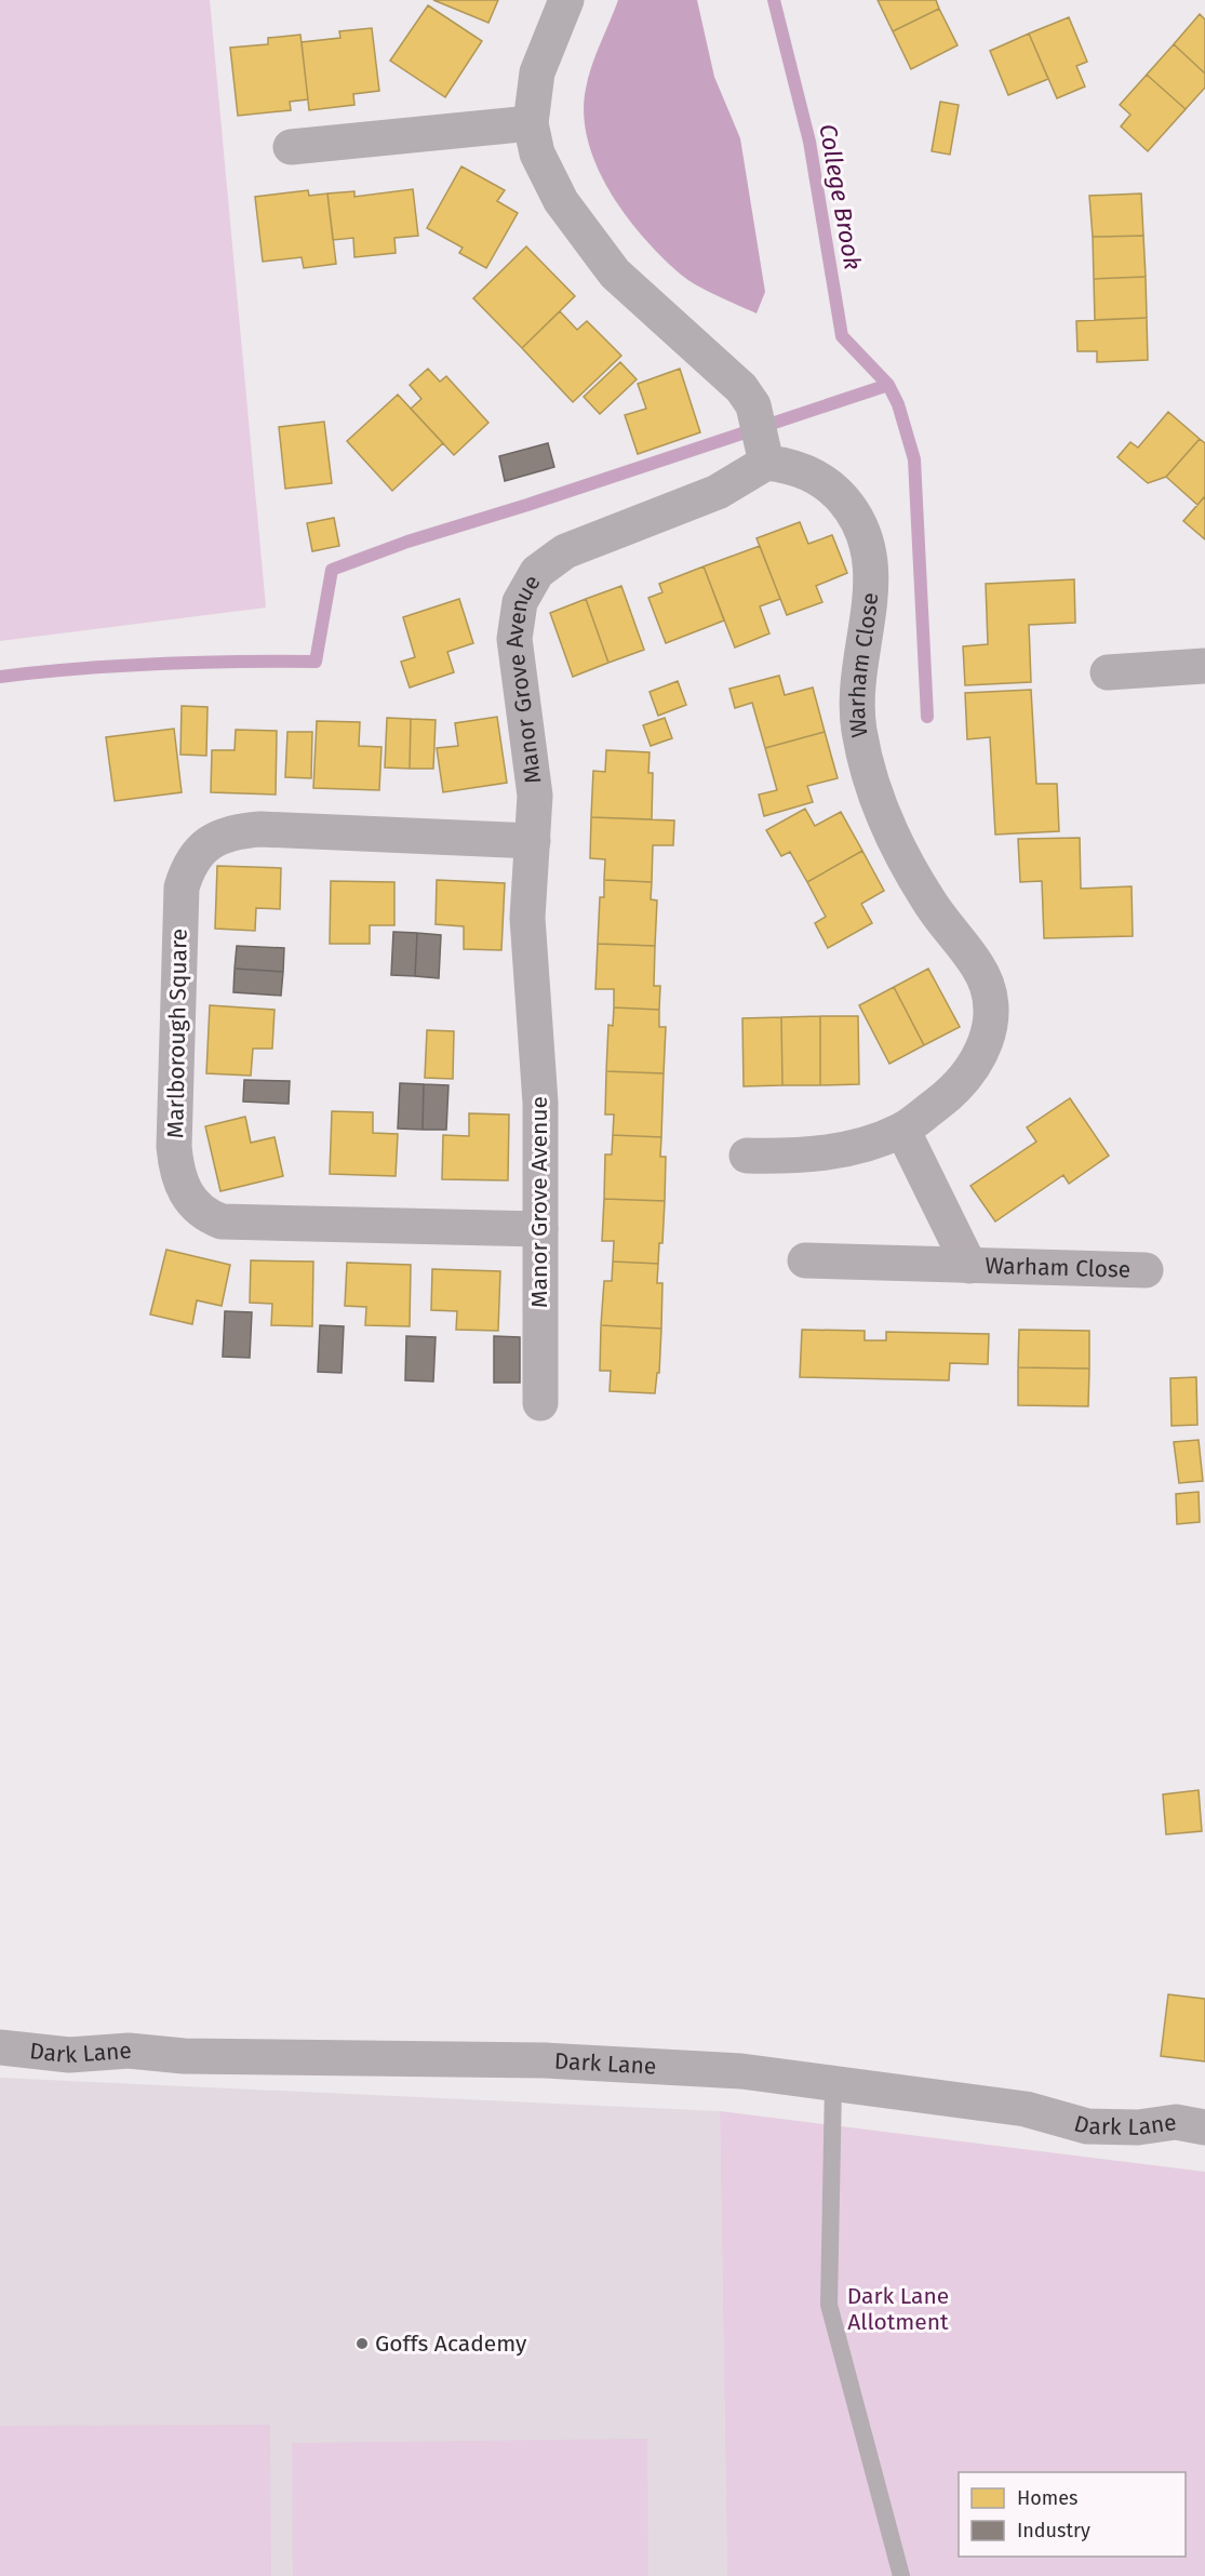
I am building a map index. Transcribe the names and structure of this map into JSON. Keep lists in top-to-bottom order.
{
  "streets": {
    "street": [
      "Warham Close",
      "Manor Grove Avenue",
      "Marlborough Square",
      "Dark Lane"
    ]
  },
  "crossings": [
    ["Warham Close", "Manor Grove Avenue"],
    ["Manor Grove Avenue", "Marlborough Square"]
  ],
  "water": ["College Brook"],
  "parks": ["Dark Lane Allotment"],
  "places": ["Goffs Academy"],
  "legend": ["Homes", "Industry"]
}
